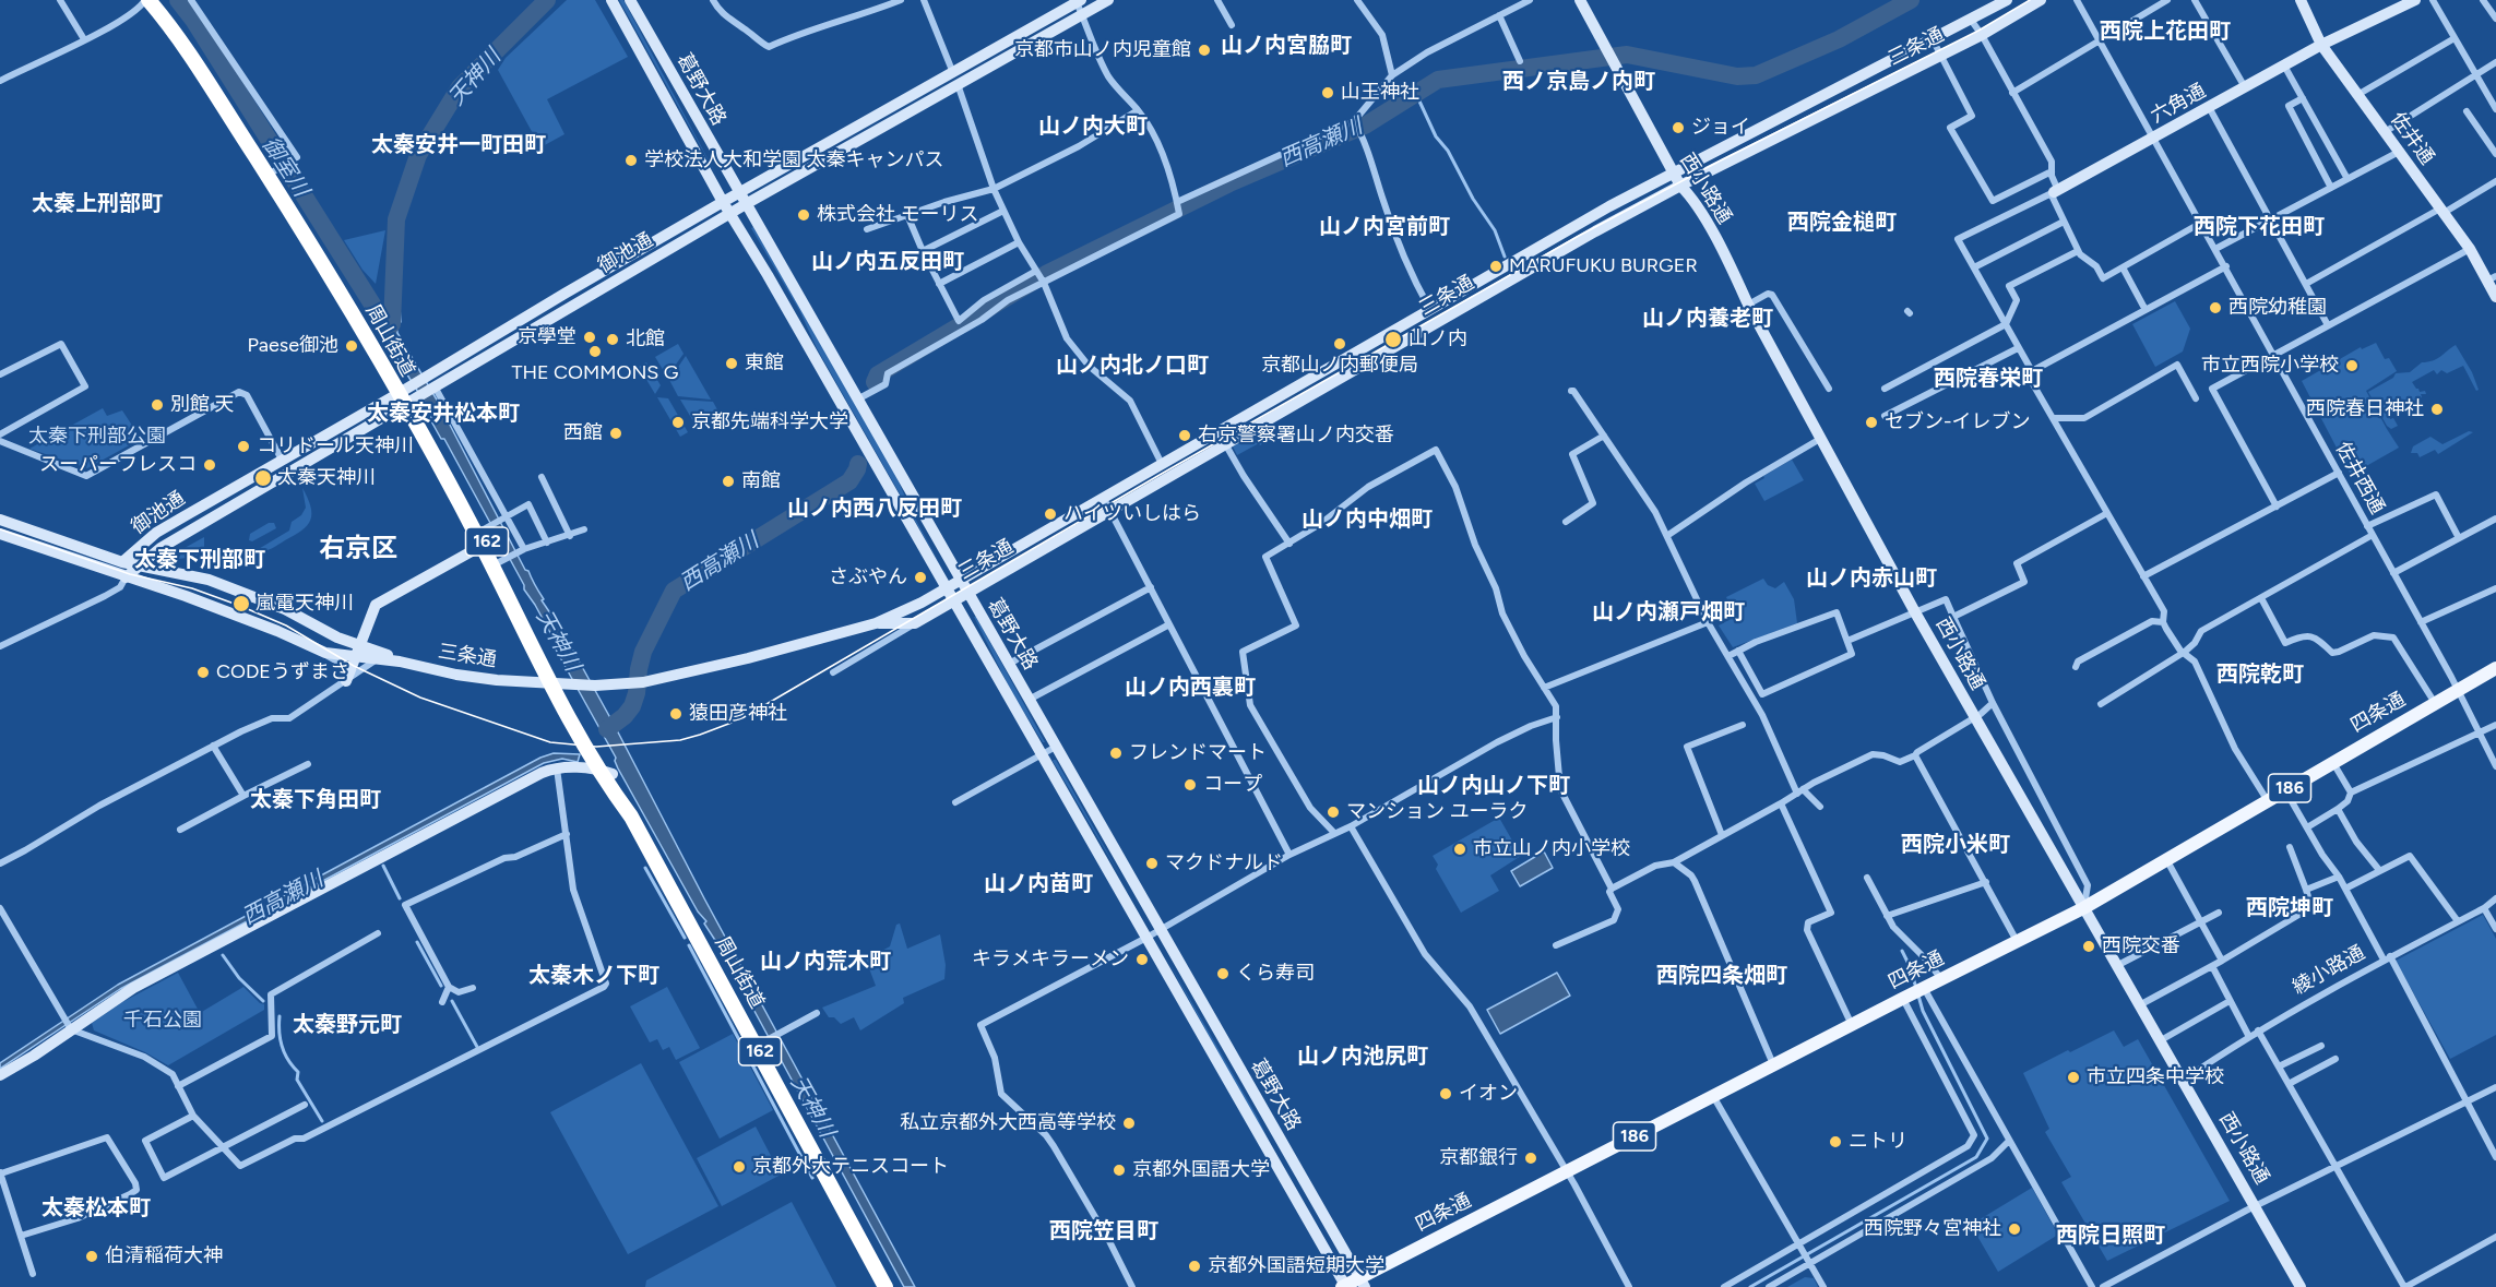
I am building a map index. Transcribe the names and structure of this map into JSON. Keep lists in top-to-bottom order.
{
  "streets": {
    "highway": ["周山街道", "162"],
    "main road": ["四条通", "186"],
    "street": [
      "三条通",
      "葛野大路",
      "六角通",
      "佐井通",
      "西小路通",
      "御池通",
      "佐井西通",
      "綾小路通"
    ]
  },
  "crossings": [
    ["三条通", "葛野大路"],
    ["三条通", "西小路通"],
    ["三条通", "御池通"],
    ["三条通", "周山街道"],
    ["葛野大路", "御池通"],
    ["葛野大路", "四条通"],
    ["六角通", "佐井通"],
    ["六角通", "佐井西通"],
    ["西小路通", "四条通"],
    ["西小路通", "綾小路通"],
    ["御池通", "周山街道"],
    ["佐井西通", "四条通"]
  ],
  "districts": [
    "西院上花田町",
    "山ノ内宮脇町",
    "西ノ京島ノ内町",
    "山ノ内大町",
    "太秦安井一町田町",
    "太秦上刑部町",
    "西院金槌町",
    "山ノ内宮前町",
    "西院下花田町",
    "山ノ内五反田町",
    "山ノ内養老町",
    "山ノ内北ノ口町",
    "西院春栄町",
    "太秦安井松本町",
    "山ノ内西八反田町",
    "山ノ内中畑町",
    "右京区",
    "太秦下刑部町",
    "山ノ内赤山町",
    "山ノ内瀬戸畑町",
    "西院乾町",
    "山ノ内西裏町",
    "山ノ内山ノ下町",
    "太秦下角田町",
    "西院小米町",
    "山ノ内苗町",
    "西院坤町",
    "山ノ内荒木町",
    "太秦木ノ下町",
    "西院四条畑町",
    "太秦野元町",
    "山ノ内池尻町",
    "太秦松本町",
    "西院笠目町",
    "西院日照町"
  ],
  "water": ["天神川", "西高瀬川", "御室川"],
  "parks": ["太秦下刑部公園", "千石公園"],
  "places": [
    "京都市山ノ内児童館",
    "山王神社",
    "ジョイ",
    "学校法人大和学園 太秦キャンパス",
    "株式会社 モーリス",
    "MARUFUKU BURGER",
    "西院幼稚園",
    "京學堂",
    "北館",
    "山ノ内",
    "京都山ノ内郵便局",
    "Paese御池",
    "THE COMMONS G",
    "東館",
    "市立西院小学校",
    "別館 天",
    "西院春日神社",
    "京都先端科学大学",
    "セブン-イレブン",
    "西館",
    "右京警察署山ノ内交番",
    "コリドール天神川",
    "スーパーフレスコ",
    "太秦天神川",
    "南館",
    "ハイツいしはら",
    "さぶやん",
    "嵐電天神川",
    "CODEうずまさ",
    "猿田彦神社",
    "フレンドマート",
    "コープ",
    "マンション ユーラク",
    "市立山ノ内小学校",
    "マクドナルド",
    "西院交番",
    "キラメキラーメン",
    "くら寿司",
    "市立四条中学校",
    "イオン",
    "私立京都外大西高等学校",
    "ニトリ",
    "京都銀行",
    "京都外大テニスコート",
    "京都外国語大学",
    "西院野々宮神社",
    "伯清稲荷大神",
    "京都外国語短期大学"
  ]
}
